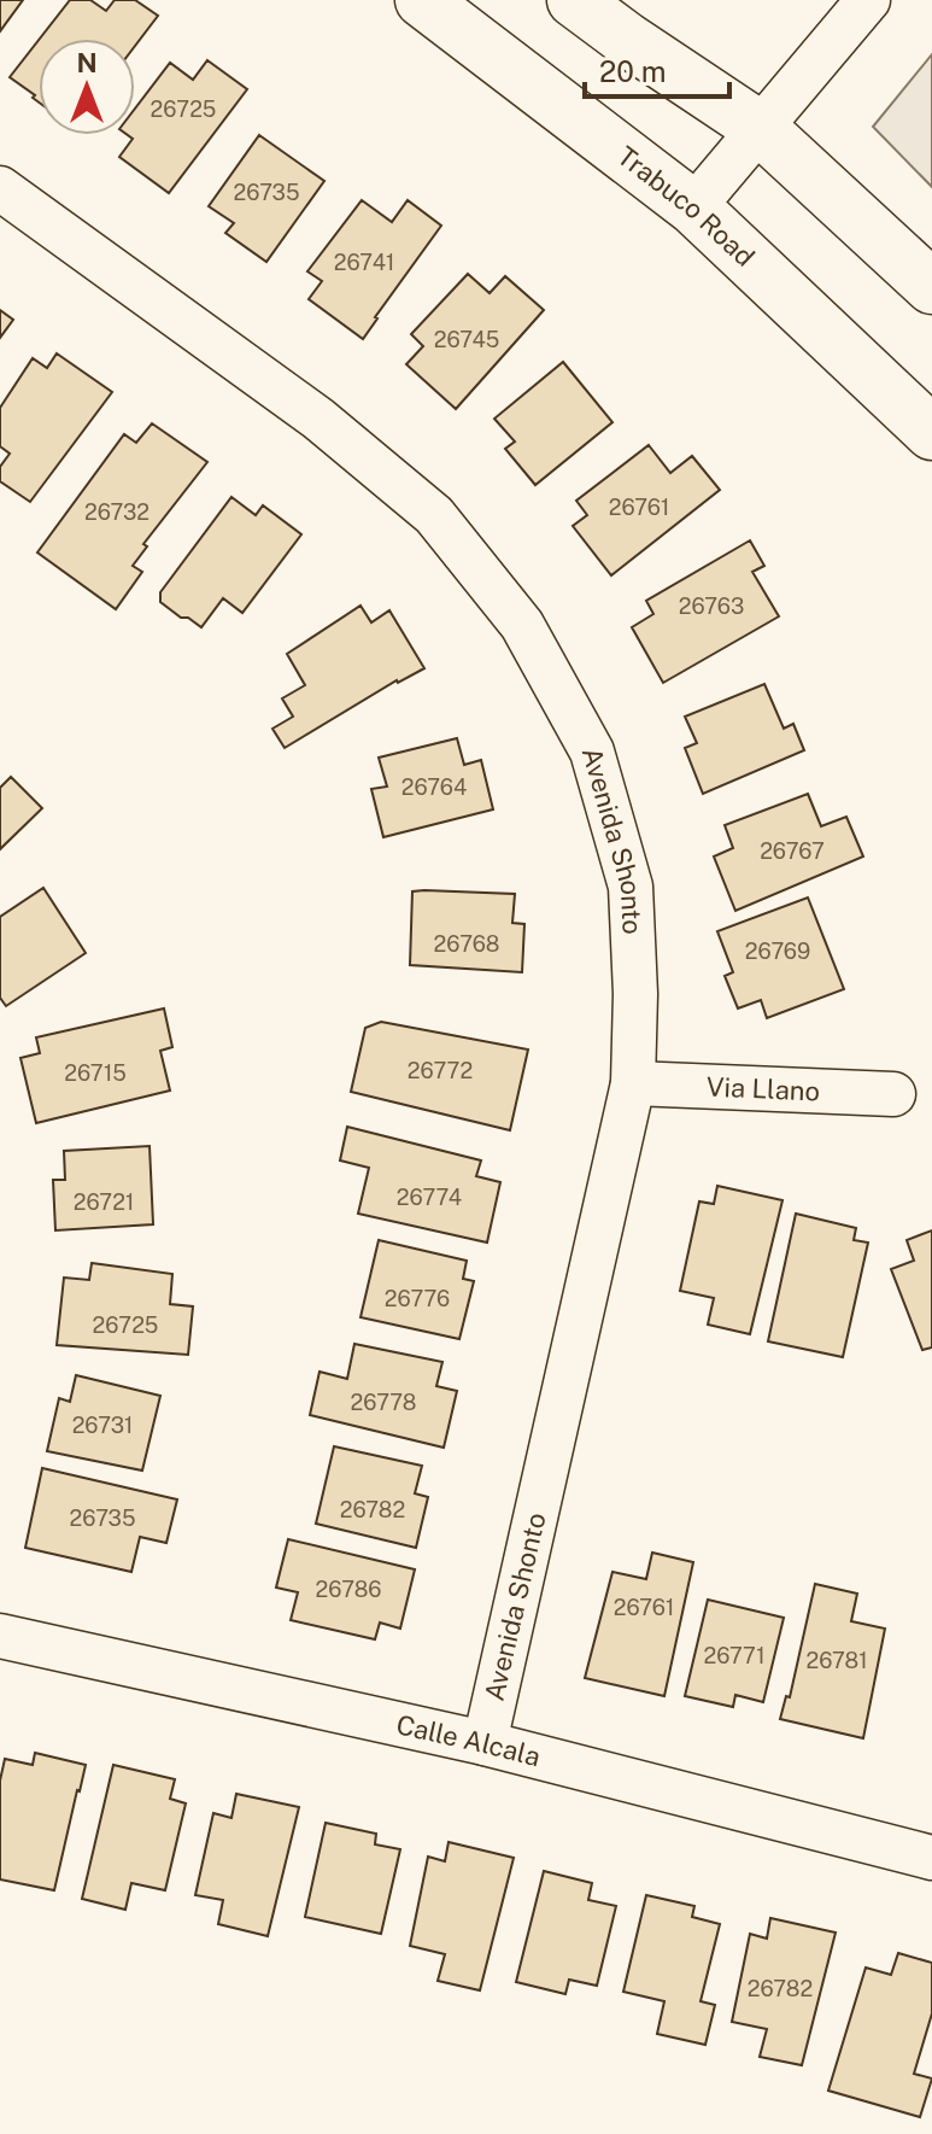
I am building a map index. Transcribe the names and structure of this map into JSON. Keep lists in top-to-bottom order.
{
  "streets": {
    "main road": ["Trabuco Road"],
    "street": ["Avenida Shonto", "Via Llano", "Calle Alcala"]
  },
  "crossings": [
    ["Avenida Shonto", "Via Llano"],
    ["Avenida Shonto", "Calle Alcala"]
  ],
  "house_numbers": [
    "26725",
    "26735",
    "26741",
    "26745",
    "26761",
    "26732",
    "26763",
    "26764",
    "26767",
    "26768",
    "26769",
    "26772",
    "26715",
    "26774",
    "26721",
    "26776",
    "26725",
    "26778",
    "26731",
    "26782",
    "26735",
    "26786",
    "26761",
    "26771",
    "26781",
    "26782"
  ],
  "scale_bar": "20 m",
  "north": "top"
}
